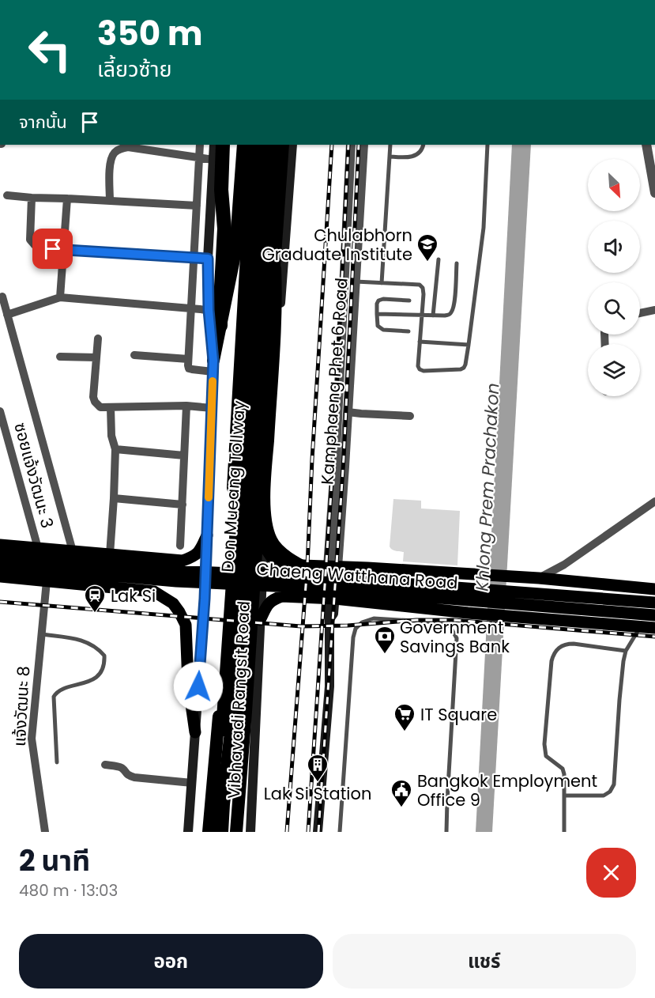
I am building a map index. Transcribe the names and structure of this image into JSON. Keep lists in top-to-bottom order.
{
  "streets": {
    "highway": ["Don Mueang Tollway", "Vibhavadi Rangsit Road"],
    "main road": ["Kamphaeng Phet 6 Road", "Chaeng Watthana Road"],
    "street": ["ซอยแจ้งวัฒนะ 3", "แจ้งวัฒนะ 8"]
  },
  "crossings": [
    ["Kamphaeng Phet 6 Road", "Chaeng Watthana Road"],
    ["Don Mueang Tollway", "Vibhavadi Rangsit Road"],
    ["Chaeng Watthana Road", "Vibhavadi Rangsit Road"]
  ],
  "water": ["Khlong Prem Prachakon"],
  "places": {
    "school or university": ["Chulabhorn Graduate Institute"],
    "station": ["Lak Si"],
    "bank": ["Government Savings Bank"],
    "supermarket": ["IT Square"],
    "building": ["Lak Si Station"],
    "public building": ["Bangkok Employment Office 9"]
  },
  "north": "bottom right",
  "page": {
    "turn": ["350 m", "เลี้ยวซ้าย"],
    "then": "จากนั้น",
    "heading": ["2 นาที", "480 m · 13:03"],
    "buttons": ["ออก", "แชร์"]
  }
}
